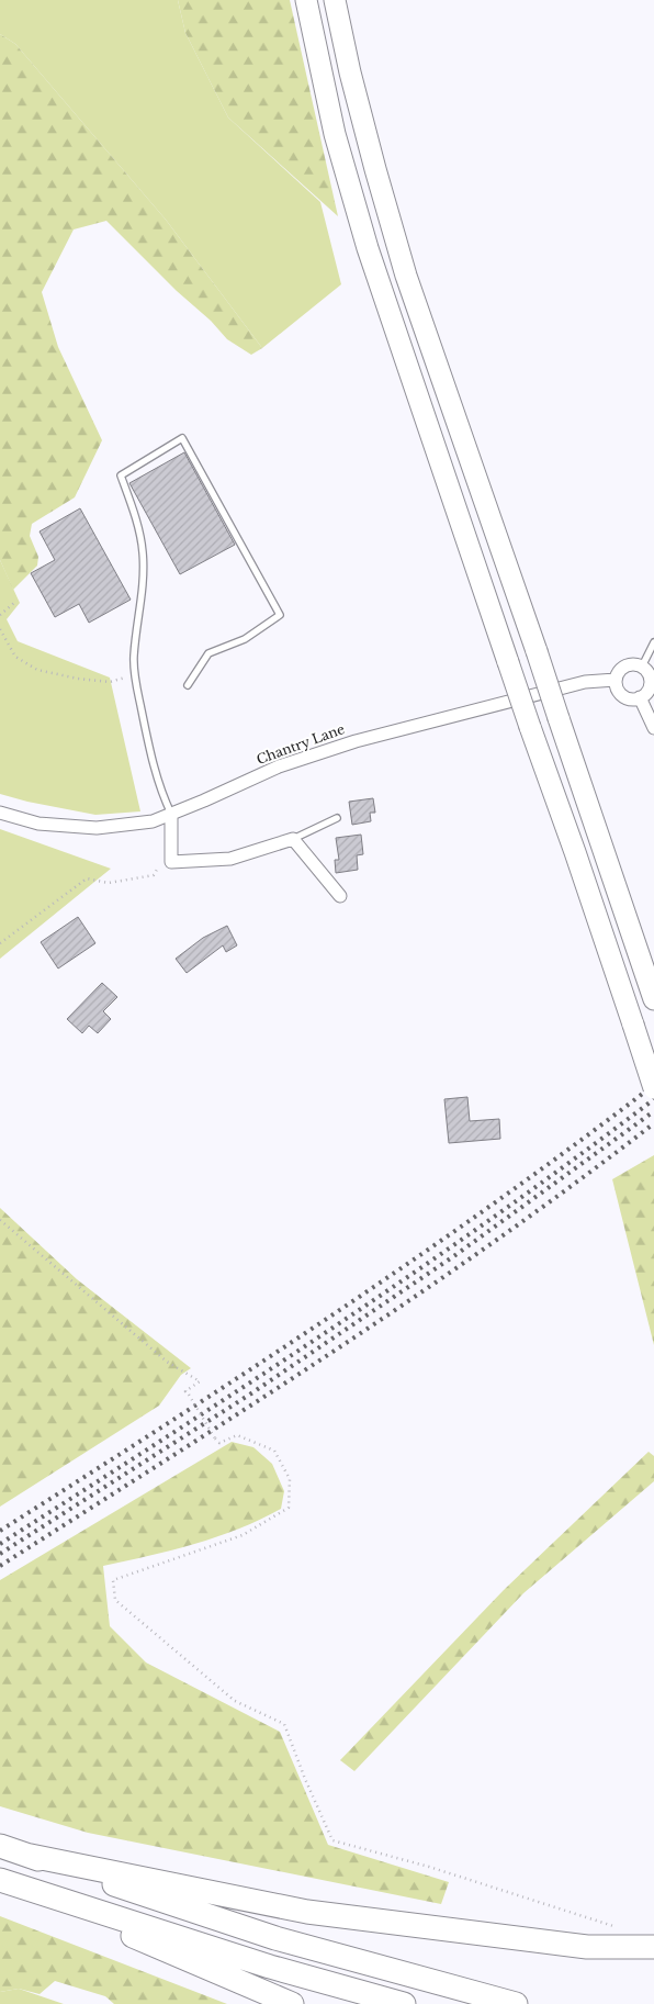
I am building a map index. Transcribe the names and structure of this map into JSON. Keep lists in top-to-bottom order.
{
  "streets": {
    "street": ["Chantry Lane"]
  }
}
